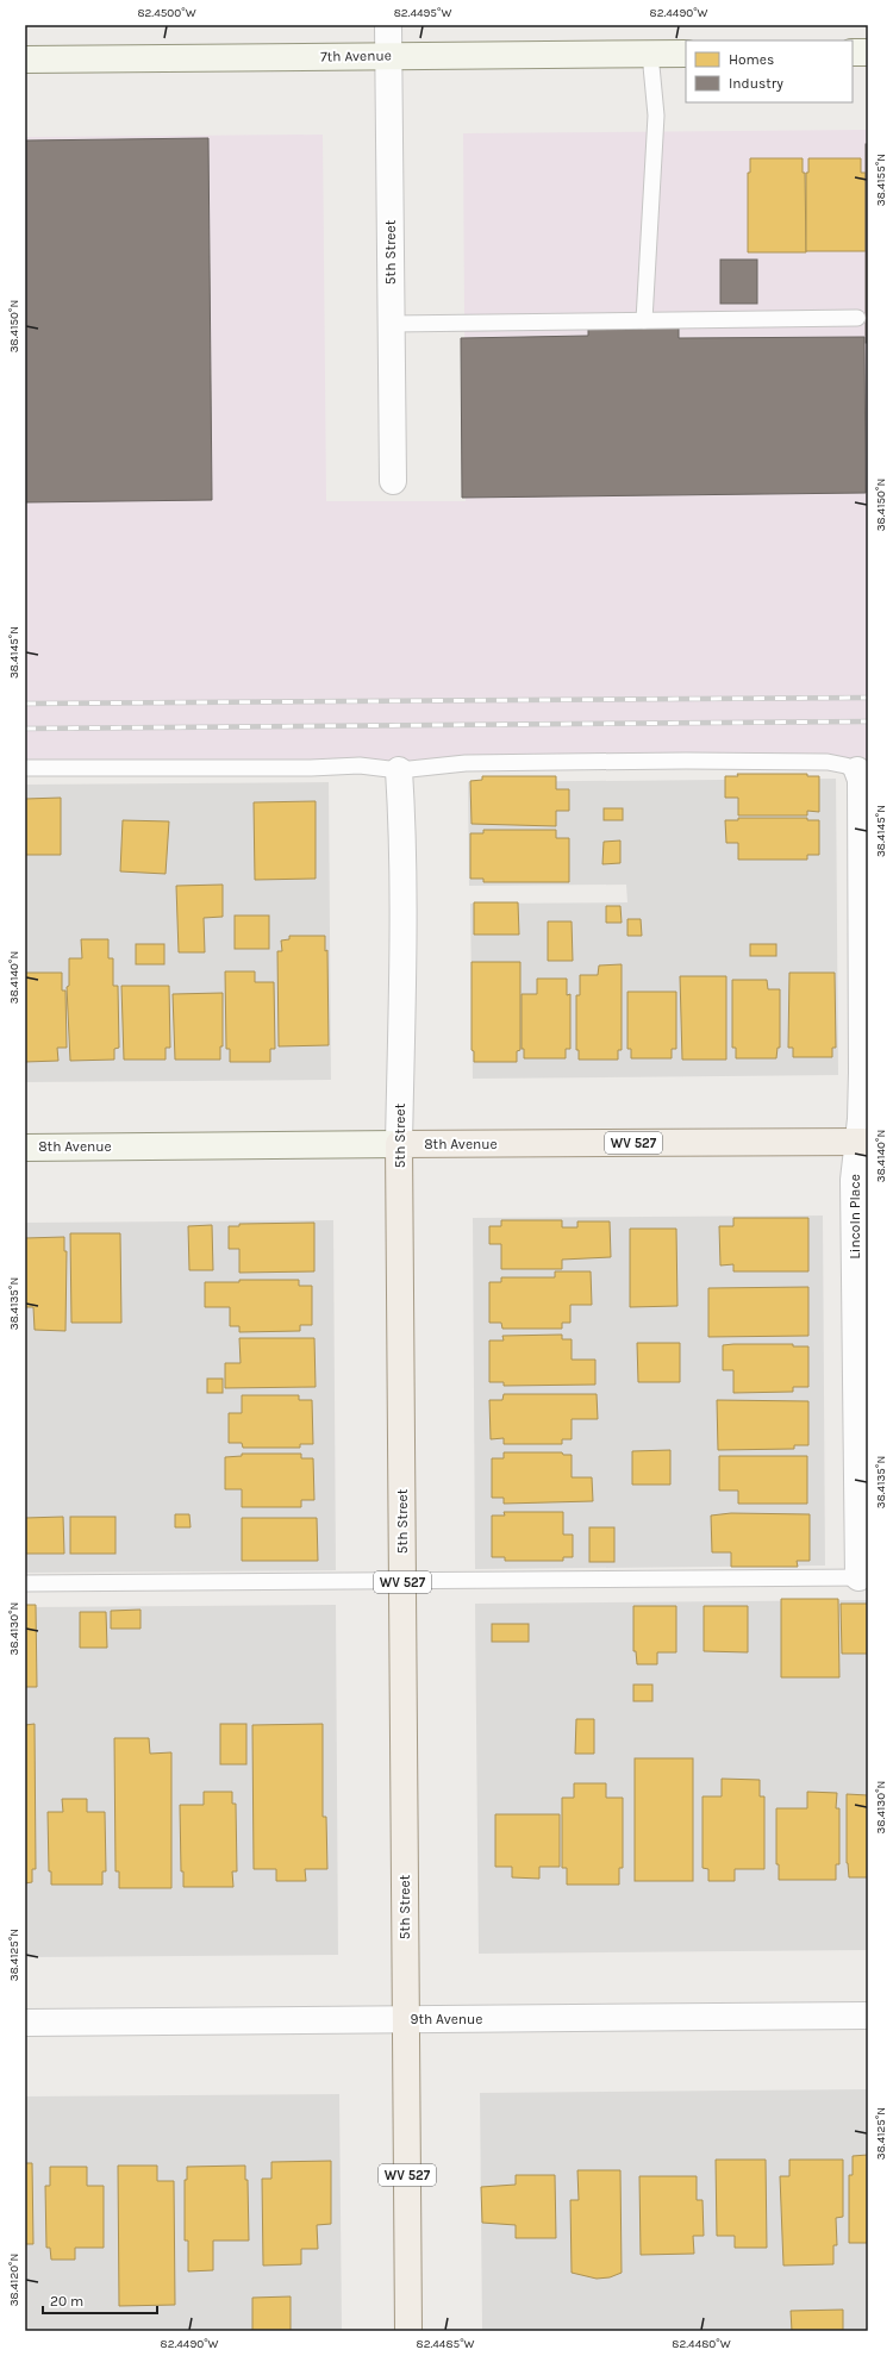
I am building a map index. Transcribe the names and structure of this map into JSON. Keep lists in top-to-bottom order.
{
  "streets": {
    "main road": ["5th Street", "WV 527", "8th Avenue"],
    "street": ["7th Avenue", "Lincoln Place", "9th Avenue"]
  },
  "crossings": [
    ["7th Avenue", "5th Street"],
    ["5th Street", "8th Avenue"],
    ["5th Street", "9th Avenue"],
    ["8th Avenue", "Lincoln Place"]
  ],
  "legend": ["Homes", "Industry"],
  "scale_bar": "20 m",
  "coordinates": [
    "82.4500°W",
    "82.4495°W",
    "82.4490°W",
    "38.4155°N",
    "38.4150°N",
    "38.4145°N",
    "38.4140°N",
    "38.4135°N",
    "38.4130°N",
    "38.4125°N",
    "38.4120°N",
    "82.4485°W",
    "82.4480°W"
  ]
}
